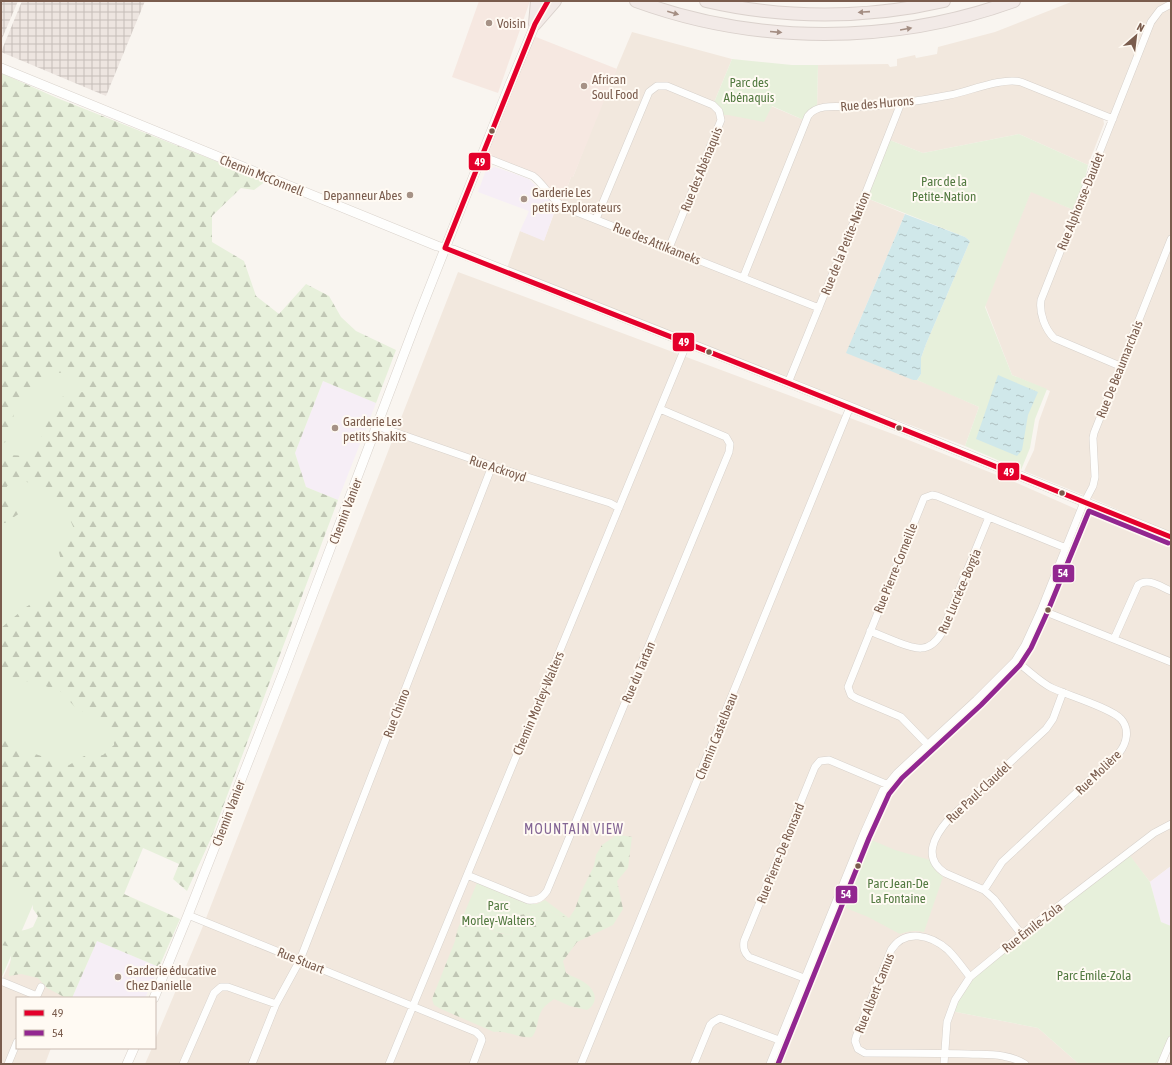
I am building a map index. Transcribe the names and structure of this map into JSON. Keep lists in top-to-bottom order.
{
  "streets": {
    "street": [
      "Rue des Hurons",
      "Rue des Abénaquis",
      "Chemin McConnell",
      "Rue Alphonse-Daudet",
      "Rue des Attikameks",
      "Rue de la Petite-Nation",
      "Rue De Beaumarchais",
      "Rue Ackroyd",
      "Chemin Vanier",
      "Rue Pierre-Corneille",
      "Rue Lucrèce-Borgia",
      "Rue du Tartan",
      "Chemin Morley-Walters",
      "Rue Chimo",
      "Chemin Castelbeau",
      "Rue Molière",
      "Rue Paul-Claudel",
      "Rue Pierre-De Ronsard",
      "Rue Émile-Zola",
      "Rue Stuart",
      "Rue Albert-Camus"
    ]
  },
  "crossings": [
    ["Rue des Hurons", "Rue Alphonse-Daudet"],
    ["Rue des Hurons", "Rue des Attikameks"],
    ["Rue des Hurons", "Rue de la Petite-Nation"],
    ["Rue des Abénaquis", "Rue des Attikameks"],
    ["Chemin McConnell", "Rue de la Petite-Nation"],
    ["Chemin McConnell", "Rue De Beaumarchais"],
    ["Chemin McConnell", "Chemin Vanier"],
    ["Chemin McConnell", "Chemin Morley-Walters"],
    ["Chemin McConnell", "Chemin Castelbeau"],
    ["Rue Alphonse-Daudet", "Rue De Beaumarchais"],
    ["Rue des Attikameks", "Rue de la Petite-Nation"],
    ["Rue des Attikameks", "Chemin Vanier"],
    ["Rue De Beaumarchais", "Rue Pierre-Corneille"],
    ["Rue De Beaumarchais", "Rue Molière"],
    ["Rue De Beaumarchais", "Rue Pierre-De Ronsard"],
    ["Rue Ackroyd", "Chemin Vanier"],
    ["Rue Ackroyd", "Chemin Morley-Walters"],
    ["Rue Ackroyd", "Rue Chimo"],
    ["Chemin Vanier", "Rue Stuart"],
    ["Rue Pierre-Corneille", "Rue Lucrèce-Borgia"],
    ["Rue du Tartan", "Chemin Morley-Walters"],
    ["Chemin Morley-Walters", "Rue Stuart"],
    ["Rue Chimo", "Rue Stuart"],
    ["Rue Molière", "Rue Paul-Claudel"],
    ["Rue Paul-Claudel", "Rue Émile-Zola"],
    ["Rue Émile-Zola", "Rue Albert-Camus"]
  ],
  "districts": ["MOUNTAIN VIEW"],
  "parks": [
    "Parc des Abénaquis",
    "Parc de la Petite-Nation",
    "Parc Jean-De La Fontaine",
    "Parc Morley-Walters",
    "Parc Émile-Zola"
  ],
  "places": [
    "Voisin",
    "African Soul Food",
    "Depanneur Abes",
    "Garderie Les petits Explorateurs",
    "Garderie Les petits Shakits",
    "Garderie éducative Chez Danielle"
  ],
  "lines": ["transit line 49", "transit line 54"],
  "legend": ["49", "54"],
  "north": "top right"
}
